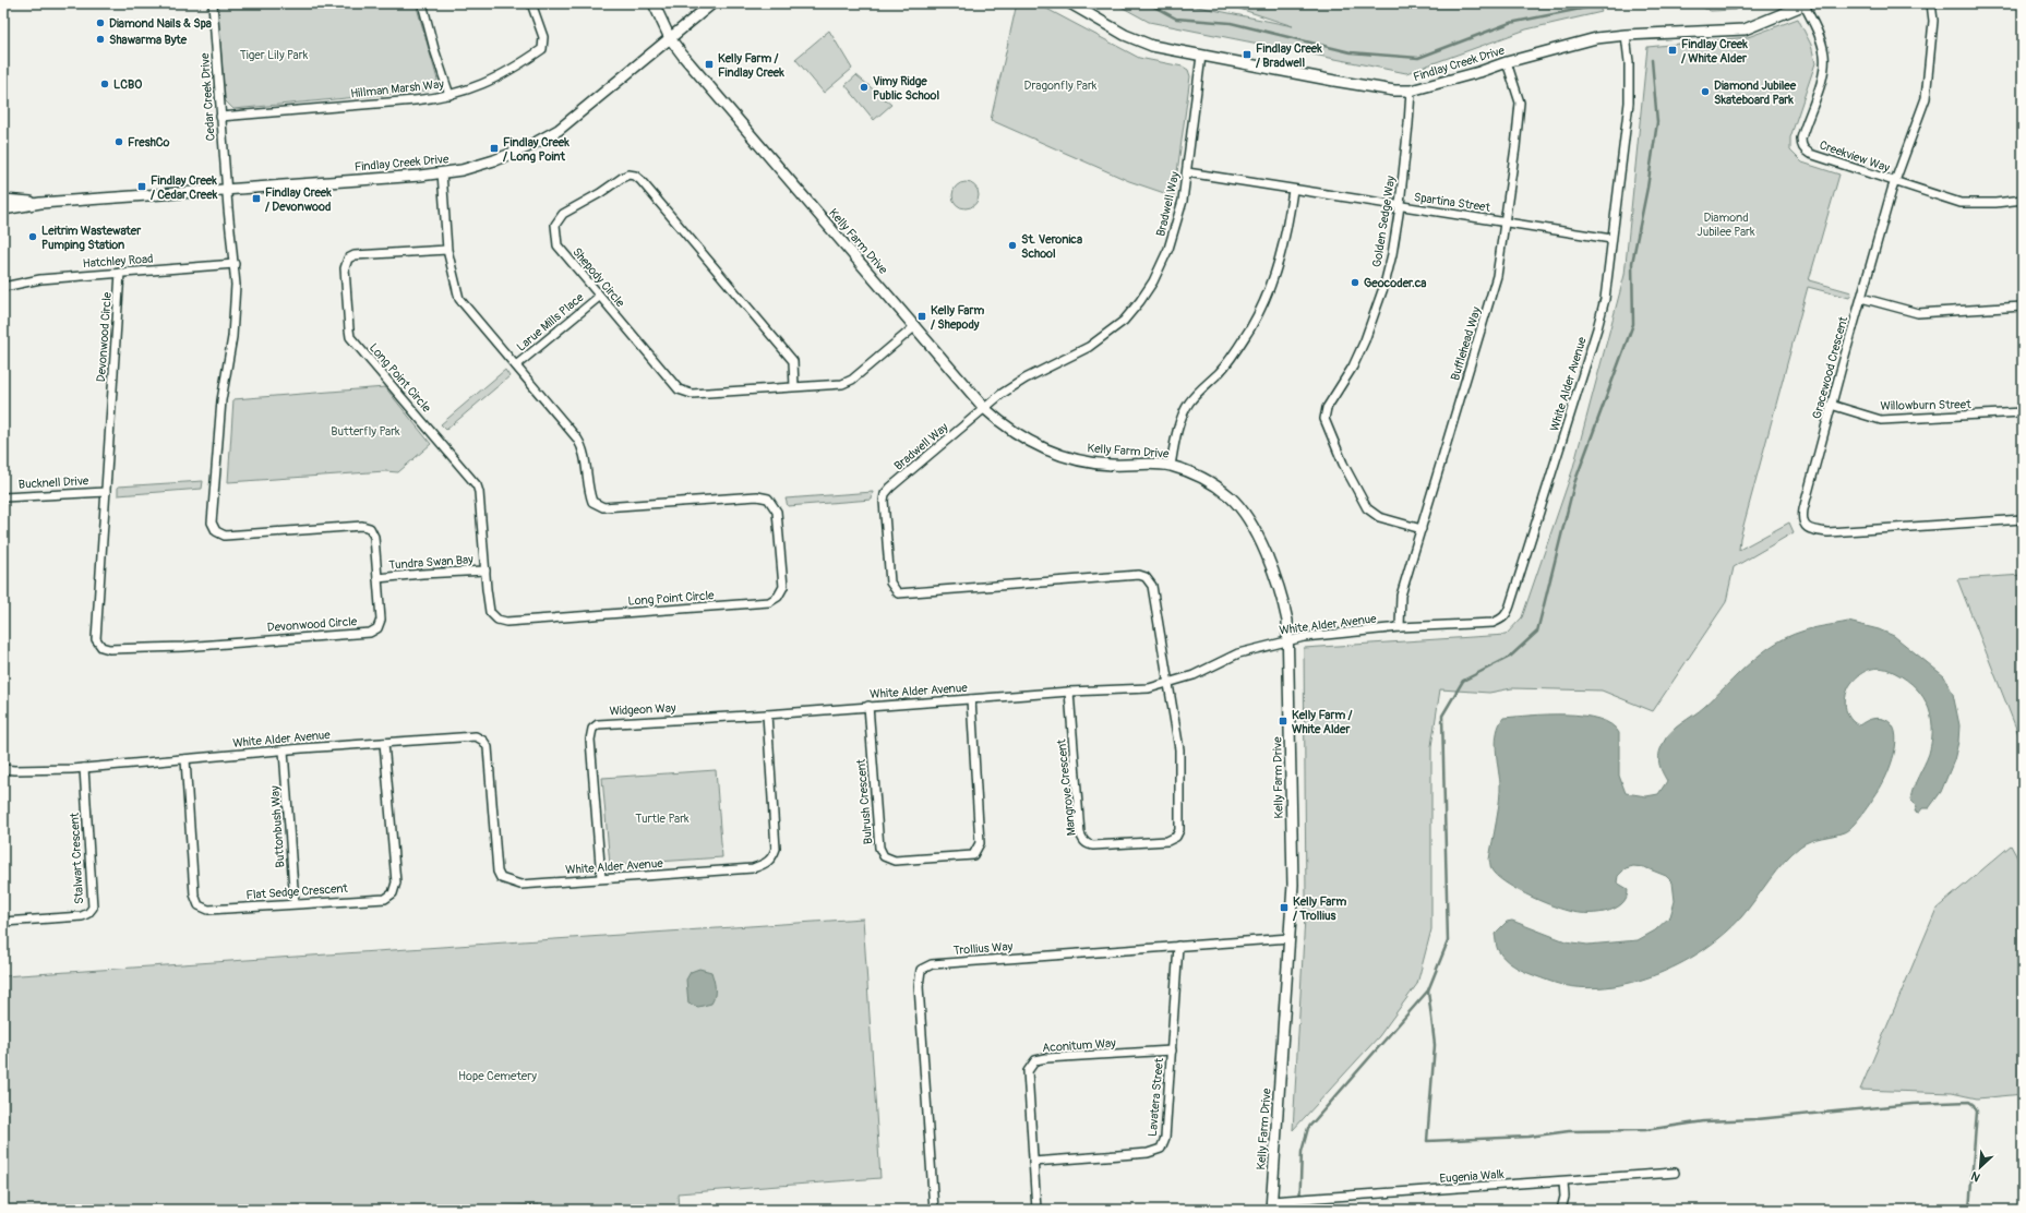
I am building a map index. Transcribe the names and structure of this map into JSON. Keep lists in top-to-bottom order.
{
  "streets": {
    "street": [
      "Findlay Creek Drive",
      "Hillman Marsh Way",
      "Cedar Creek Drive",
      "Creekview Way",
      "Spartina Street",
      "Bradwell Way",
      "Golden Sedge Way",
      "Kelly Farm Drive",
      "Hatchley Road",
      "Shepody Circle",
      "Larue Mills Place",
      "Devonwood Circle",
      "Bufflehead Way",
      "Gracewood Crescent",
      "Long Point Circle",
      "White Alder Avenue",
      "Willowburn Street",
      "Bucknell Drive",
      "Tundra Swan Bay",
      "Widgeon Way",
      "Mangrove Crescent",
      "Bulrush Crescent",
      "Buttonbush Way",
      "Stalwart Crescent",
      "Flat Sedge Crescent",
      "Trollius Way",
      "Aconitum Way",
      "Lavatera Street",
      "Eugenia Walk"
    ]
  },
  "crossings": [
    ["Findlay Creek Drive", "Cedar Creek Drive"],
    ["Findlay Creek Drive", "Creekview Way"],
    ["Findlay Creek Drive", "Bradwell Way"],
    ["Findlay Creek Drive", "Golden Sedge Way"],
    ["Findlay Creek Drive", "Kelly Farm Drive"],
    ["Findlay Creek Drive", "Devonwood Circle"],
    ["Findlay Creek Drive", "Bufflehead Way"],
    ["Findlay Creek Drive", "Long Point Circle"],
    ["Findlay Creek Drive", "White Alder Avenue"],
    ["Hillman Marsh Way", "Cedar Creek Drive"],
    ["Cedar Creek Drive", "Devonwood Circle"],
    ["Creekview Way", "Gracewood Crescent"],
    ["Spartina Street", "Bradwell Way"],
    ["Spartina Street", "Golden Sedge Way"],
    ["Spartina Street", "Bufflehead Way"],
    ["Spartina Street", "White Alder Avenue"],
    ["Bradwell Way", "Kelly Farm Drive"],
    ["Bradwell Way", "White Alder Avenue"],
    ["Bradwell Way", "Mangrove Crescent"],
    ["Golden Sedge Way", "Bufflehead Way"],
    ["Kelly Farm Drive", "Shepody Circle"],
    ["Kelly Farm Drive", "White Alder Avenue"],
    ["Kelly Farm Drive", "Trollius Way"],
    ["Kelly Farm Drive", "Eugenia Walk"],
    ["Hatchley Road", "Devonwood Circle"],
    ["Shepody Circle", "Larue Mills Place"],
    ["Larue Mills Place", "Long Point Circle"],
    ["Devonwood Circle", "Bucknell Drive"],
    ["Devonwood Circle", "Tundra Swan Bay"],
    ["Bufflehead Way", "White Alder Avenue"],
    ["Gracewood Crescent", "Willowburn Street"],
    ["Long Point Circle", "Tundra Swan Bay"],
    ["White Alder Avenue", "Widgeon Way"],
    ["White Alder Avenue", "Mangrove Crescent"],
    ["White Alder Avenue", "Bulrush Crescent"],
    ["White Alder Avenue", "Buttonbush Way"],
    ["White Alder Avenue", "Stalwart Crescent"],
    ["White Alder Avenue", "Flat Sedge Crescent"],
    ["Buttonbush Way", "Flat Sedge Crescent"],
    ["Trollius Way", "Lavatera Street"],
    ["Aconitum Way", "Lavatera Street"]
  ],
  "parks": [
    "Tiger Lily Park",
    "Dragonfly Park",
    "Diamond Jubilee Park",
    "Butterfly Park",
    "Turtle Park",
    "Hope Cemetery"
  ],
  "places": {
    "other": [
      "Diamond Nails & Spa",
      "Shawarma Byte",
      "LCBO",
      "Vimy Ridge Public School",
      "Diamond Jubilee Skateboard Park",
      "FreshCo",
      "Leitrim Wastewater Pumping Station",
      "St. Veronica School",
      "Geocoder.ca"
    ],
    "transit": [
      "Findlay Creek / White Alder",
      "Findlay Creek / Bradwell",
      "Kelly Farm / Findlay Creek",
      "Findlay Creek / Long Point",
      "Findlay Creek / Cedar Creek",
      "Findlay Creek / Devonwood",
      "Kelly Farm / Shepody",
      "Kelly Farm / White Alder",
      "Kelly Farm / Trollius"
    ]
  },
  "north": "bottom left"
}
